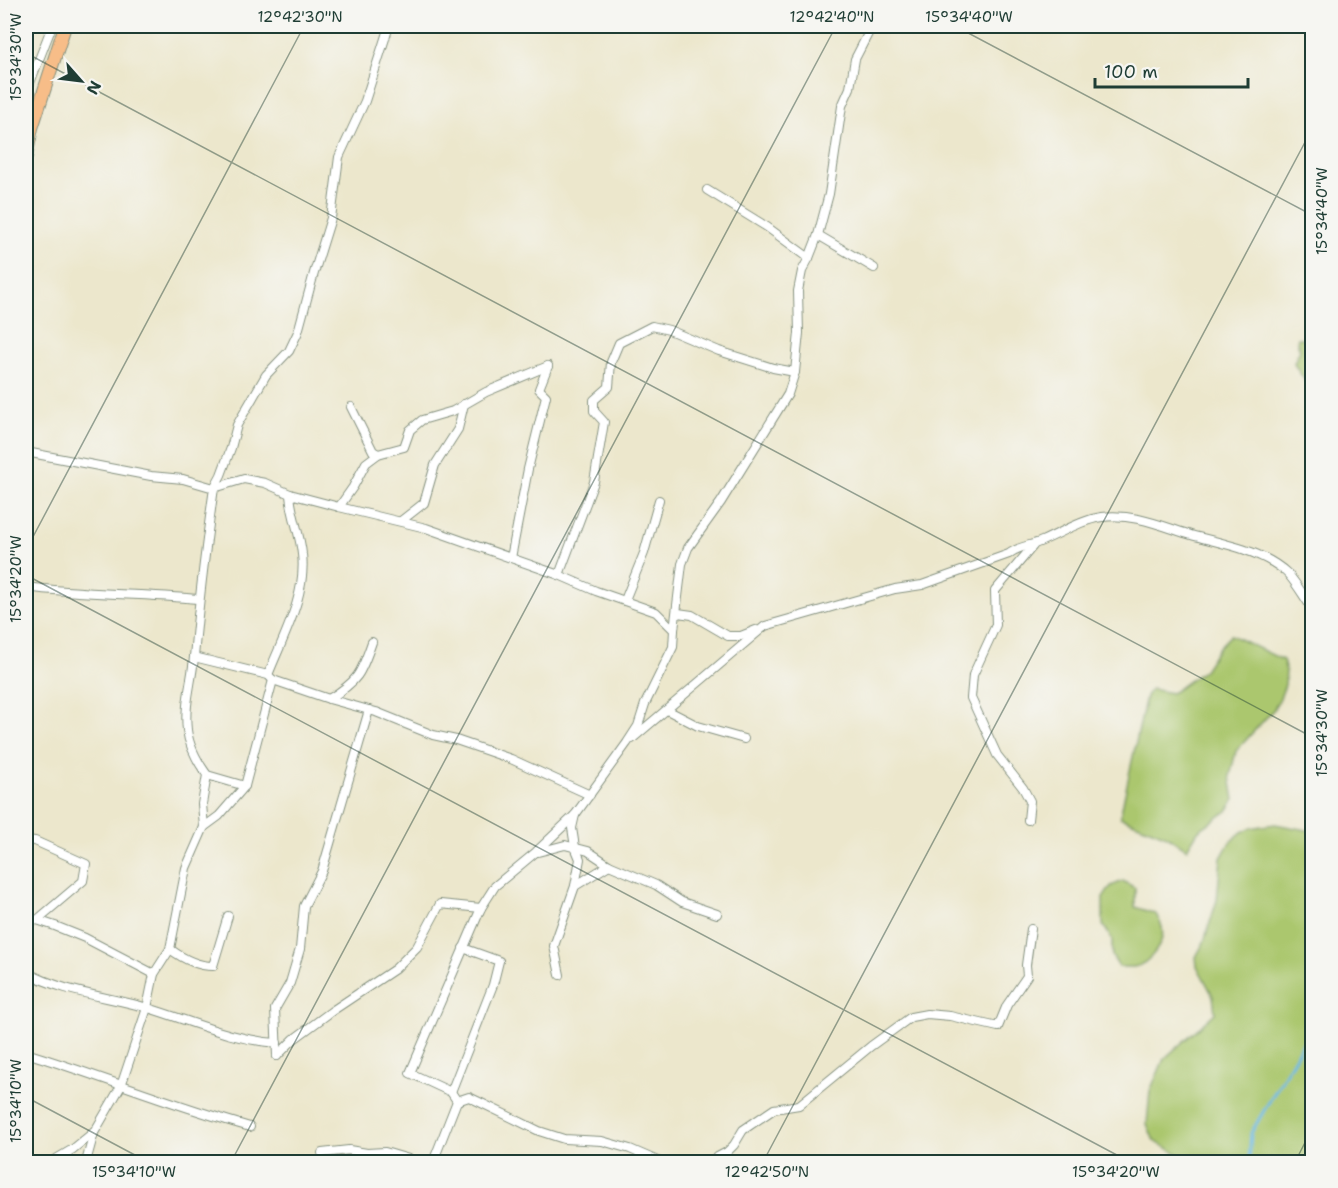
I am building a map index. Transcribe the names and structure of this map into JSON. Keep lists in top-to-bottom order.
{
  "scale_bar": "100 m",
  "north": "bottom right",
  "coordinates": [
    "12°42'30\"N",
    "12°42'40\"N",
    "15°34'40\"W",
    "15°34'30\"W",
    "15°34'20\"W",
    "15°34'10\"W",
    "12°42'50\"N"
  ]
}
